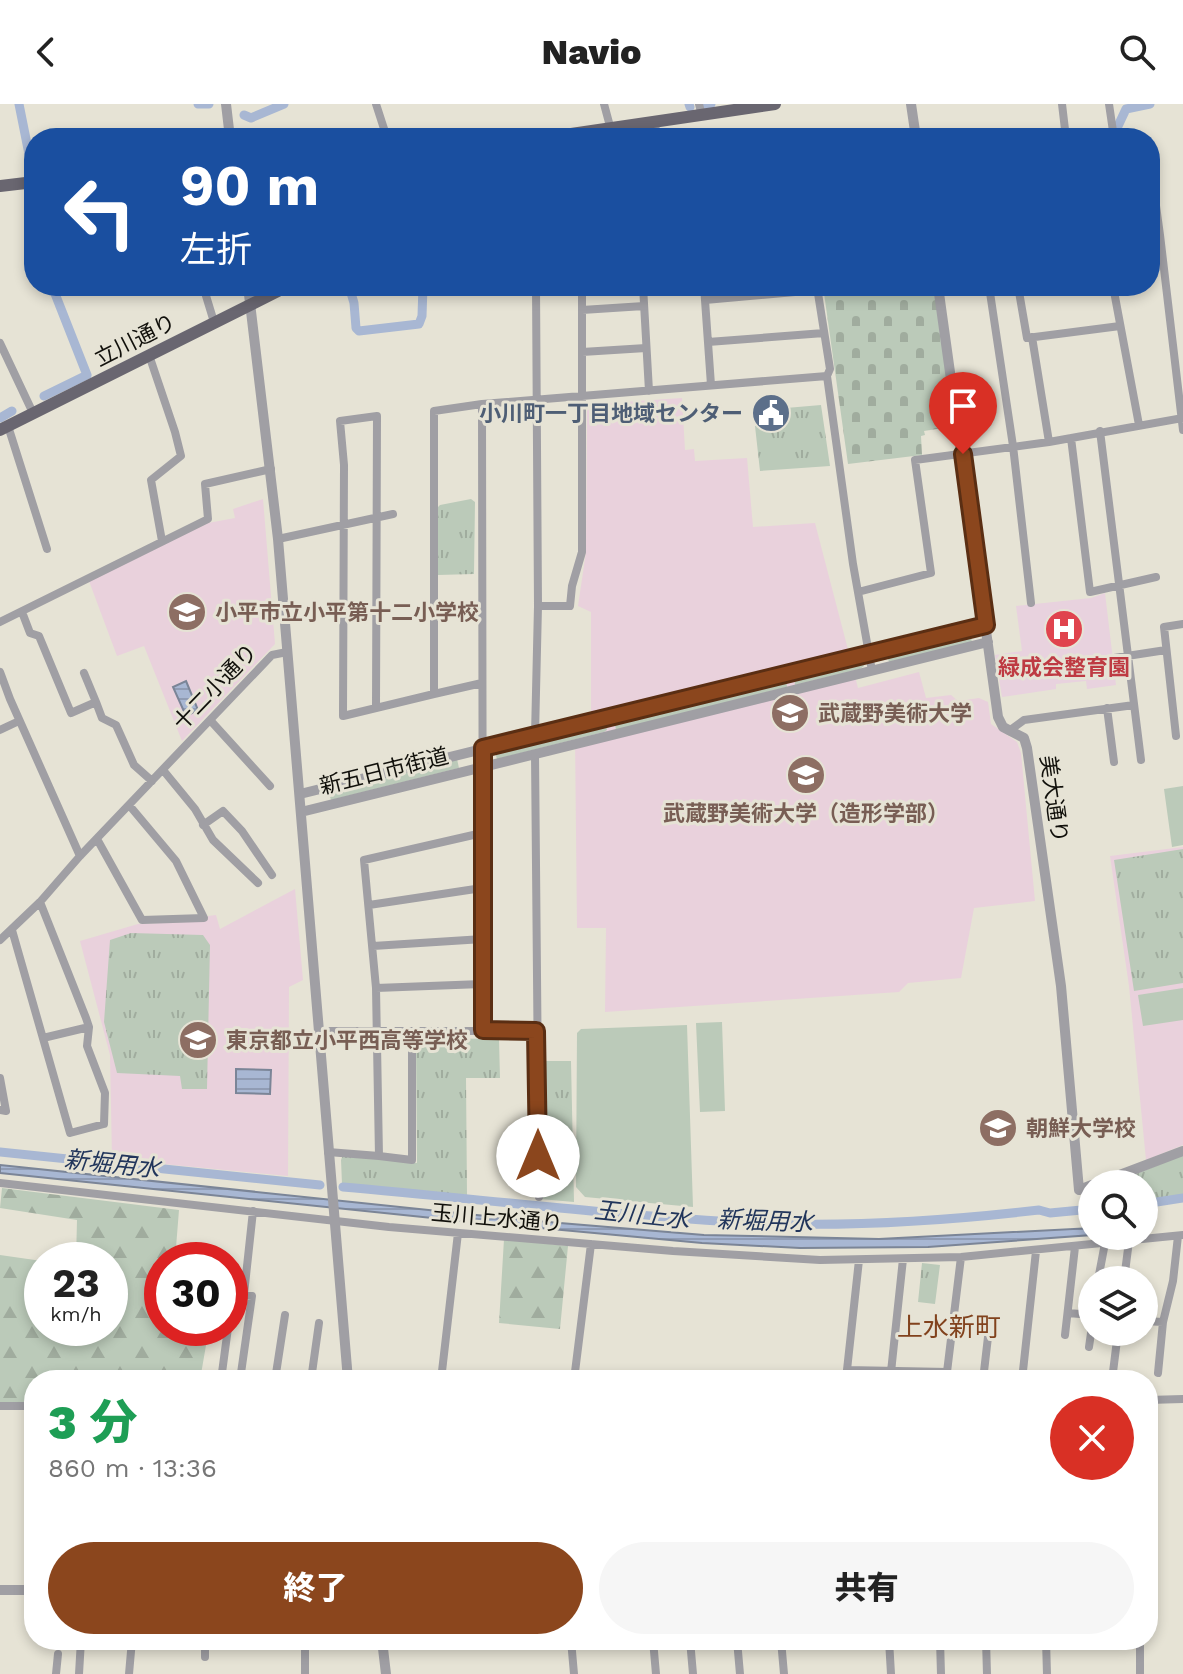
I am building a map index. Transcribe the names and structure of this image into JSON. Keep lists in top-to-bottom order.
{
  "streets": {
    "main road": ["立川通り"],
    "street": [
      "十二小通り",
      "新五日市街道",
      "美大通り",
      "玉川上水通り"
    ]
  },
  "crossings": [
    ["立川通り", "十二小通り"],
    ["新五日市街道", "美大通り"]
  ],
  "districts": ["上水新町"],
  "water": ["新堀用水", "玉川上水"],
  "places": {
    "public building": ["小川町一丁目地域センター"],
    "school or university": [
      "小平市立小平第十二小学校",
      "武蔵野美術大学",
      "武蔵野美術大学（造形学部）",
      "東京都立小平西高等学校",
      "朝鮮大学校"
    ],
    "hospital": ["緑成会整育園"]
  },
  "page": {
    "header": "Navio",
    "turn": ["90 m", "左折"],
    "speed": "23 km/h",
    "limit": "30",
    "heading": ["3 分", "860 m · 13:36"],
    "buttons": ["終了", "共有"]
  }
}
